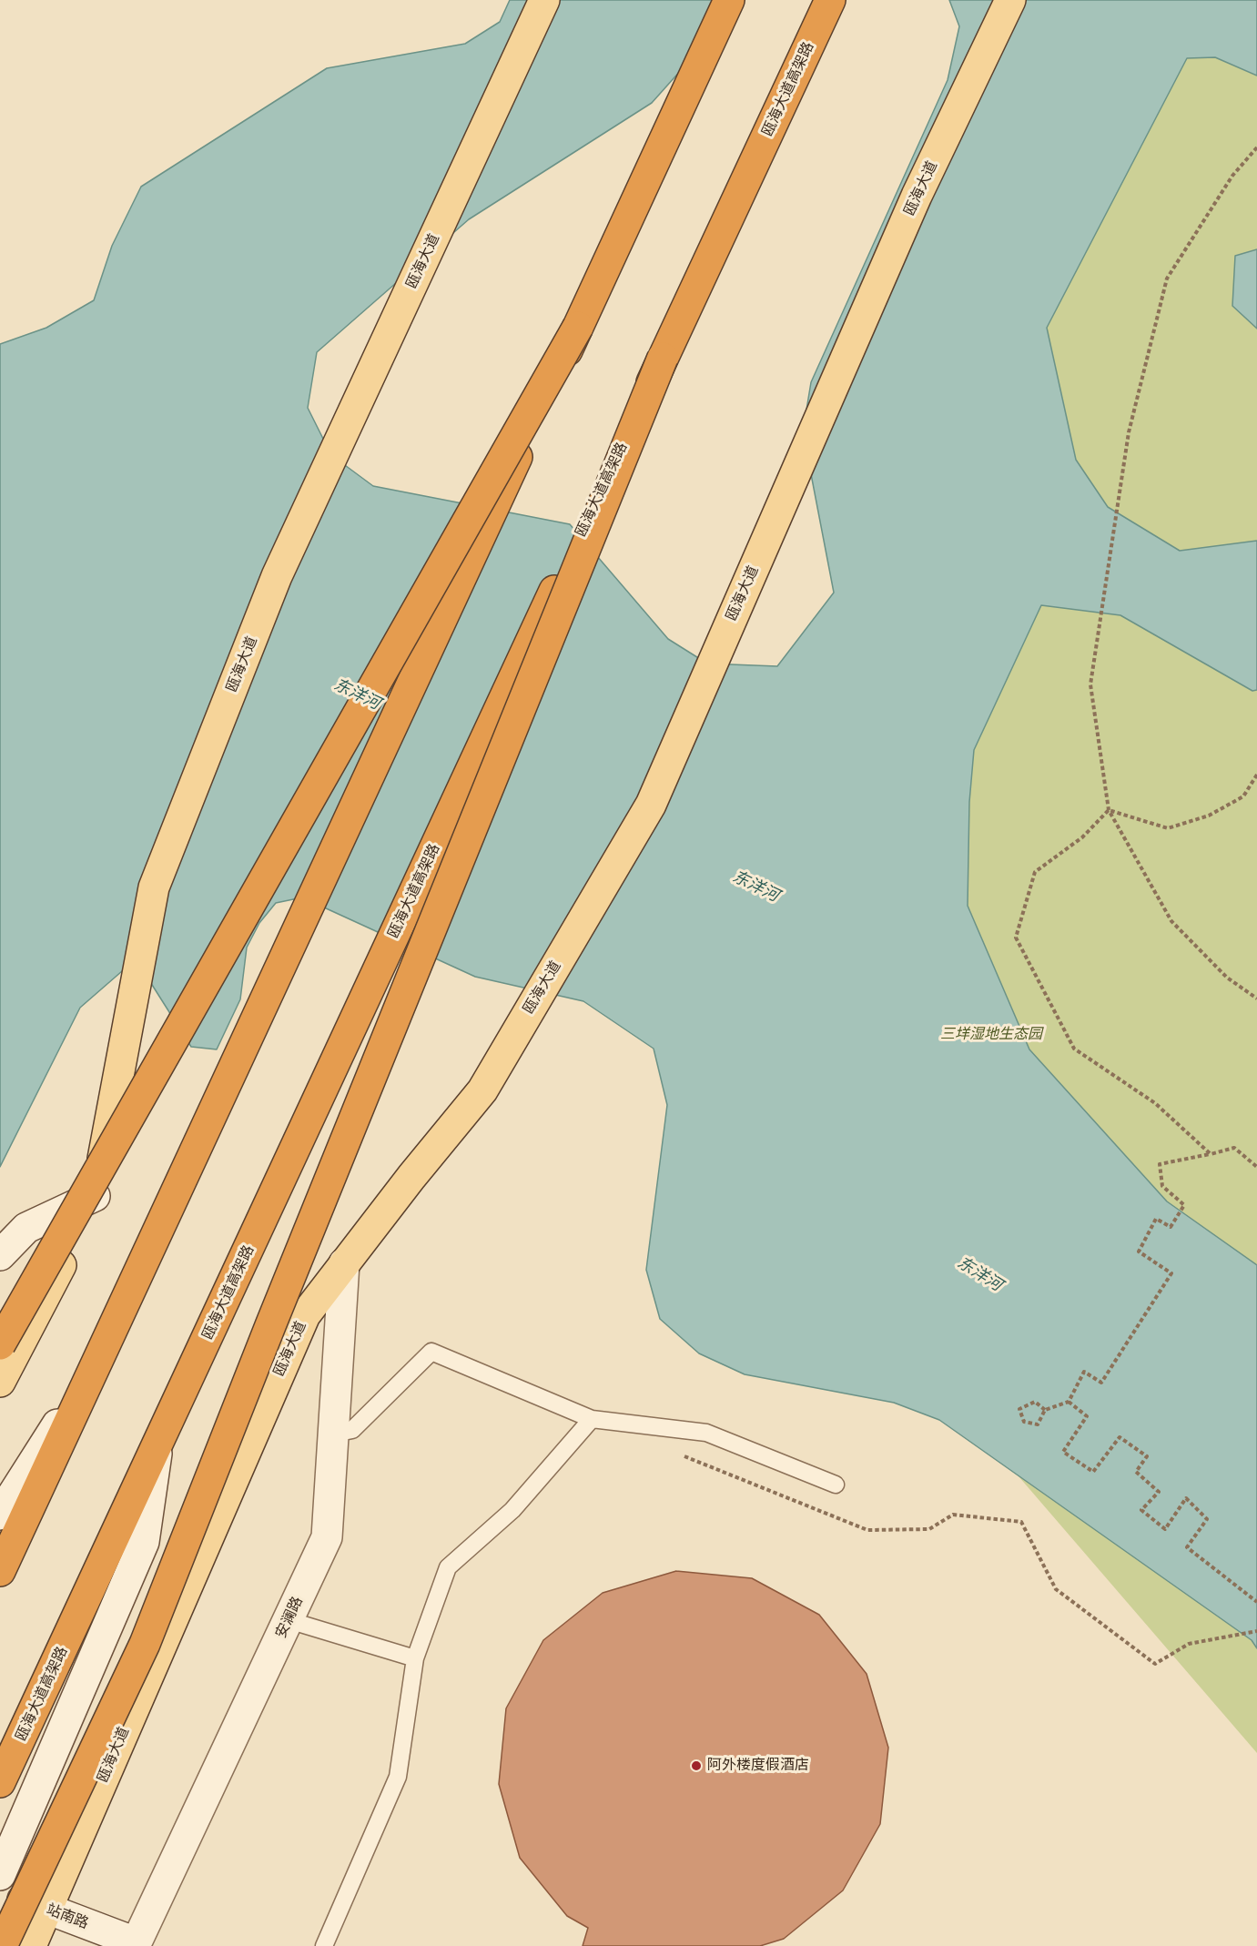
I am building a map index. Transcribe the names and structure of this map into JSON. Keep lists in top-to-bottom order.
{
  "streets": {
    "highway": ["瓯海大道高架路"],
    "main road": ["瓯海大道", "安澜路", "站南路"]
  },
  "crossings": [
    ["瓯海大道", "安澜路"],
    ["瓯海大道", "站南路"],
    ["安澜路", "站南路"]
  ],
  "water": ["东洋河"],
  "parks": ["三垟湿地生态园"],
  "places": ["阿外楼度假酒店"]
}
